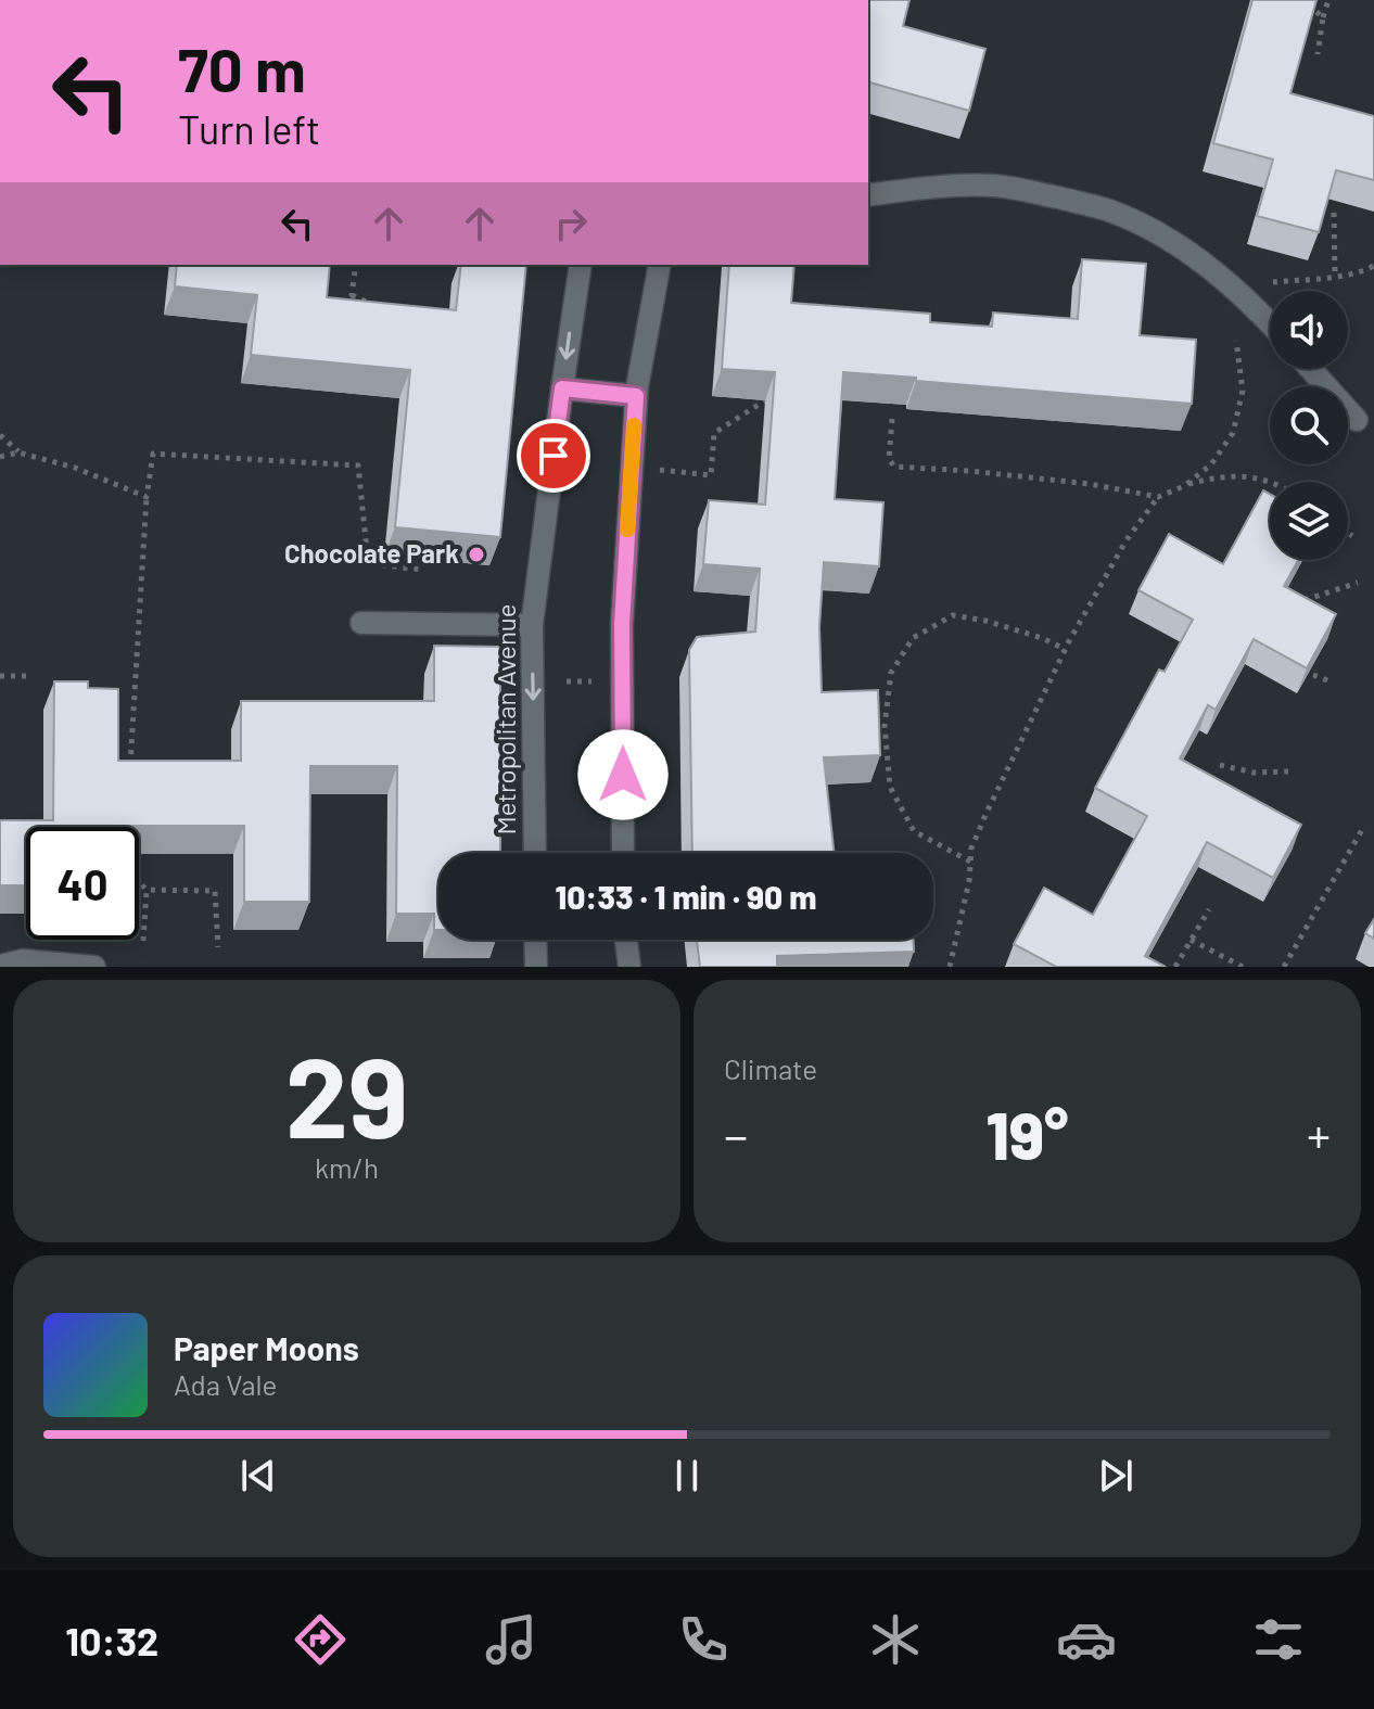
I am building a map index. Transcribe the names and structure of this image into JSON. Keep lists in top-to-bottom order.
{
  "streets": {
    "street": ["Metropolitan Avenue"]
  },
  "places": ["Chocolate Park"],
  "page": {
    "turn": ["70 m", "Turn left"],
    "limit": "40",
    "trip": "10:33 · 1 min · 90 m",
    "tile": [
      ["29", "km/h"],
      "Climate"
    ],
    "heat": ["−", "19°", "+"],
    "song": ["Paper Moons", "Ada Vale"],
    "tabs": "10:32"
  }
}
